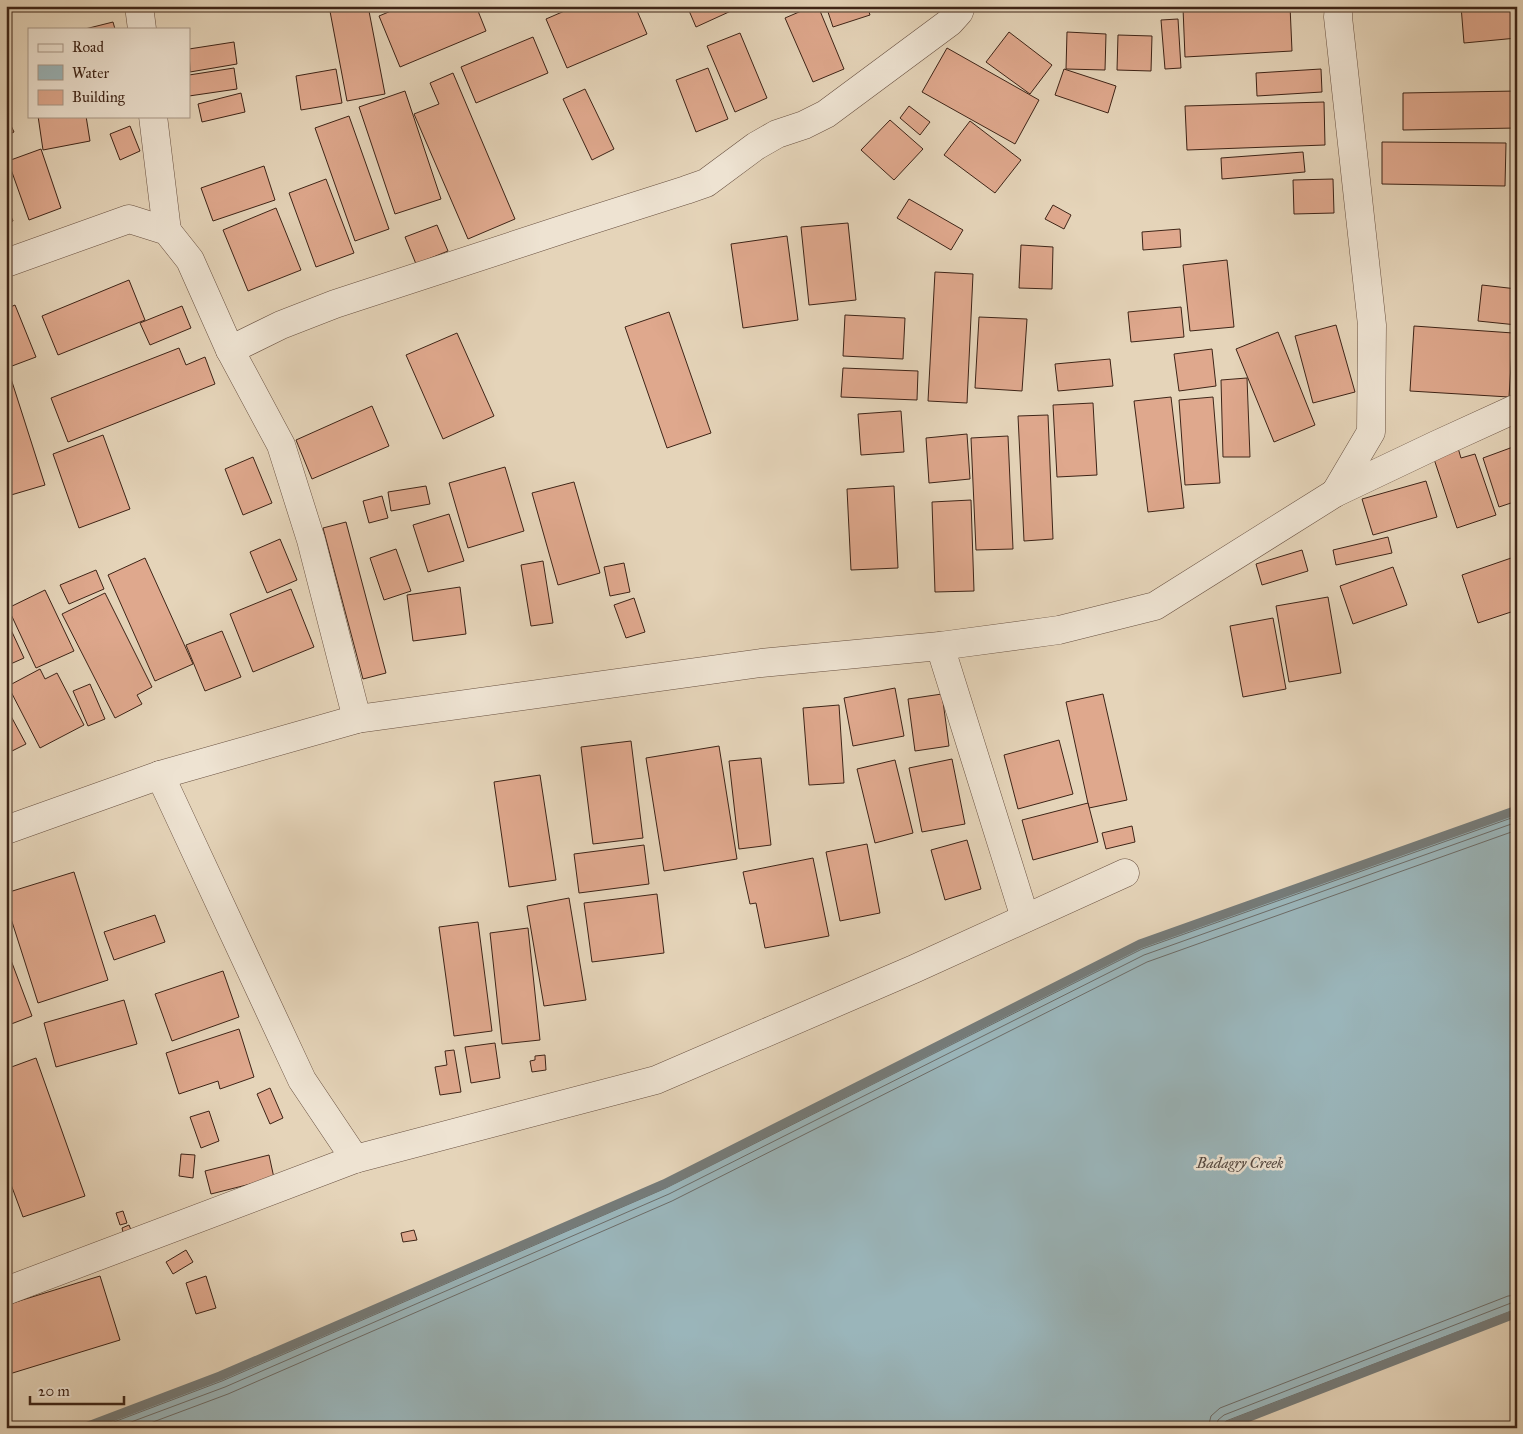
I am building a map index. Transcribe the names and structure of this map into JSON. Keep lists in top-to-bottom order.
{
  "water": ["Badagry Creek"],
  "legend": ["Road", "Water", "Building"],
  "scale_bar": "20 m"
}
